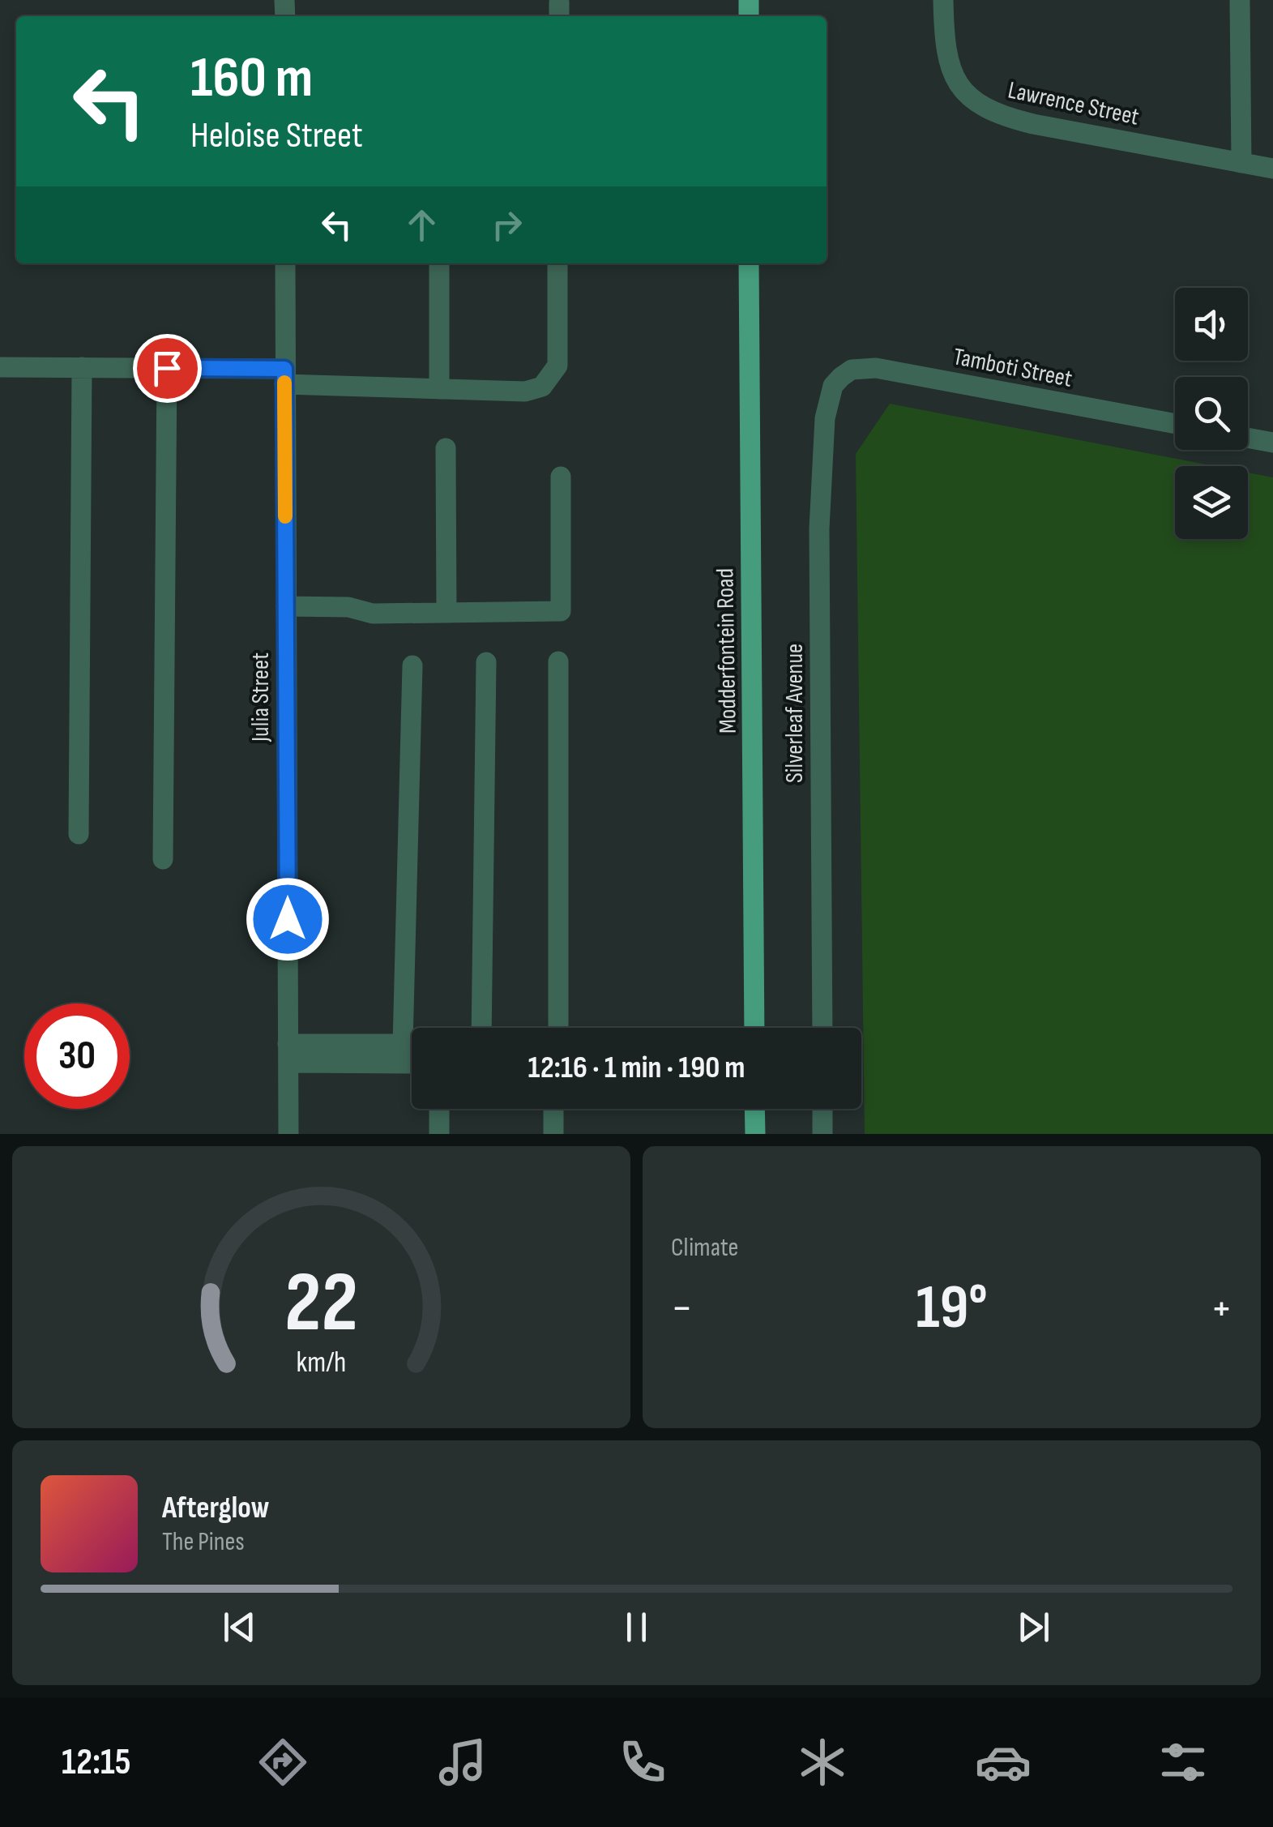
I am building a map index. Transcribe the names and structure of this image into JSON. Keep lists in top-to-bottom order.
{
  "streets": {
    "main road": ["Modderfontein Road"],
    "street": [
      "Lawrence Street",
      "Tamboti Street",
      "Julia Street",
      "Silverleaf Avenue"
    ]
  },
  "crossings": [
    ["Tamboti Street", "Silverleaf Avenue"]
  ],
  "page": {
    "turn": ["160 m", "Heloise Street"],
    "limit": "30",
    "trip": "12:16 · 1 min · 190 m",
    "tile": "Climate",
    "heat": ["−", "19°", "+"],
    "song": ["Afterglow", "The Pines"],
    "tabs": "12:15",
    "gauge": ["22", "km/h"]
  }
}
